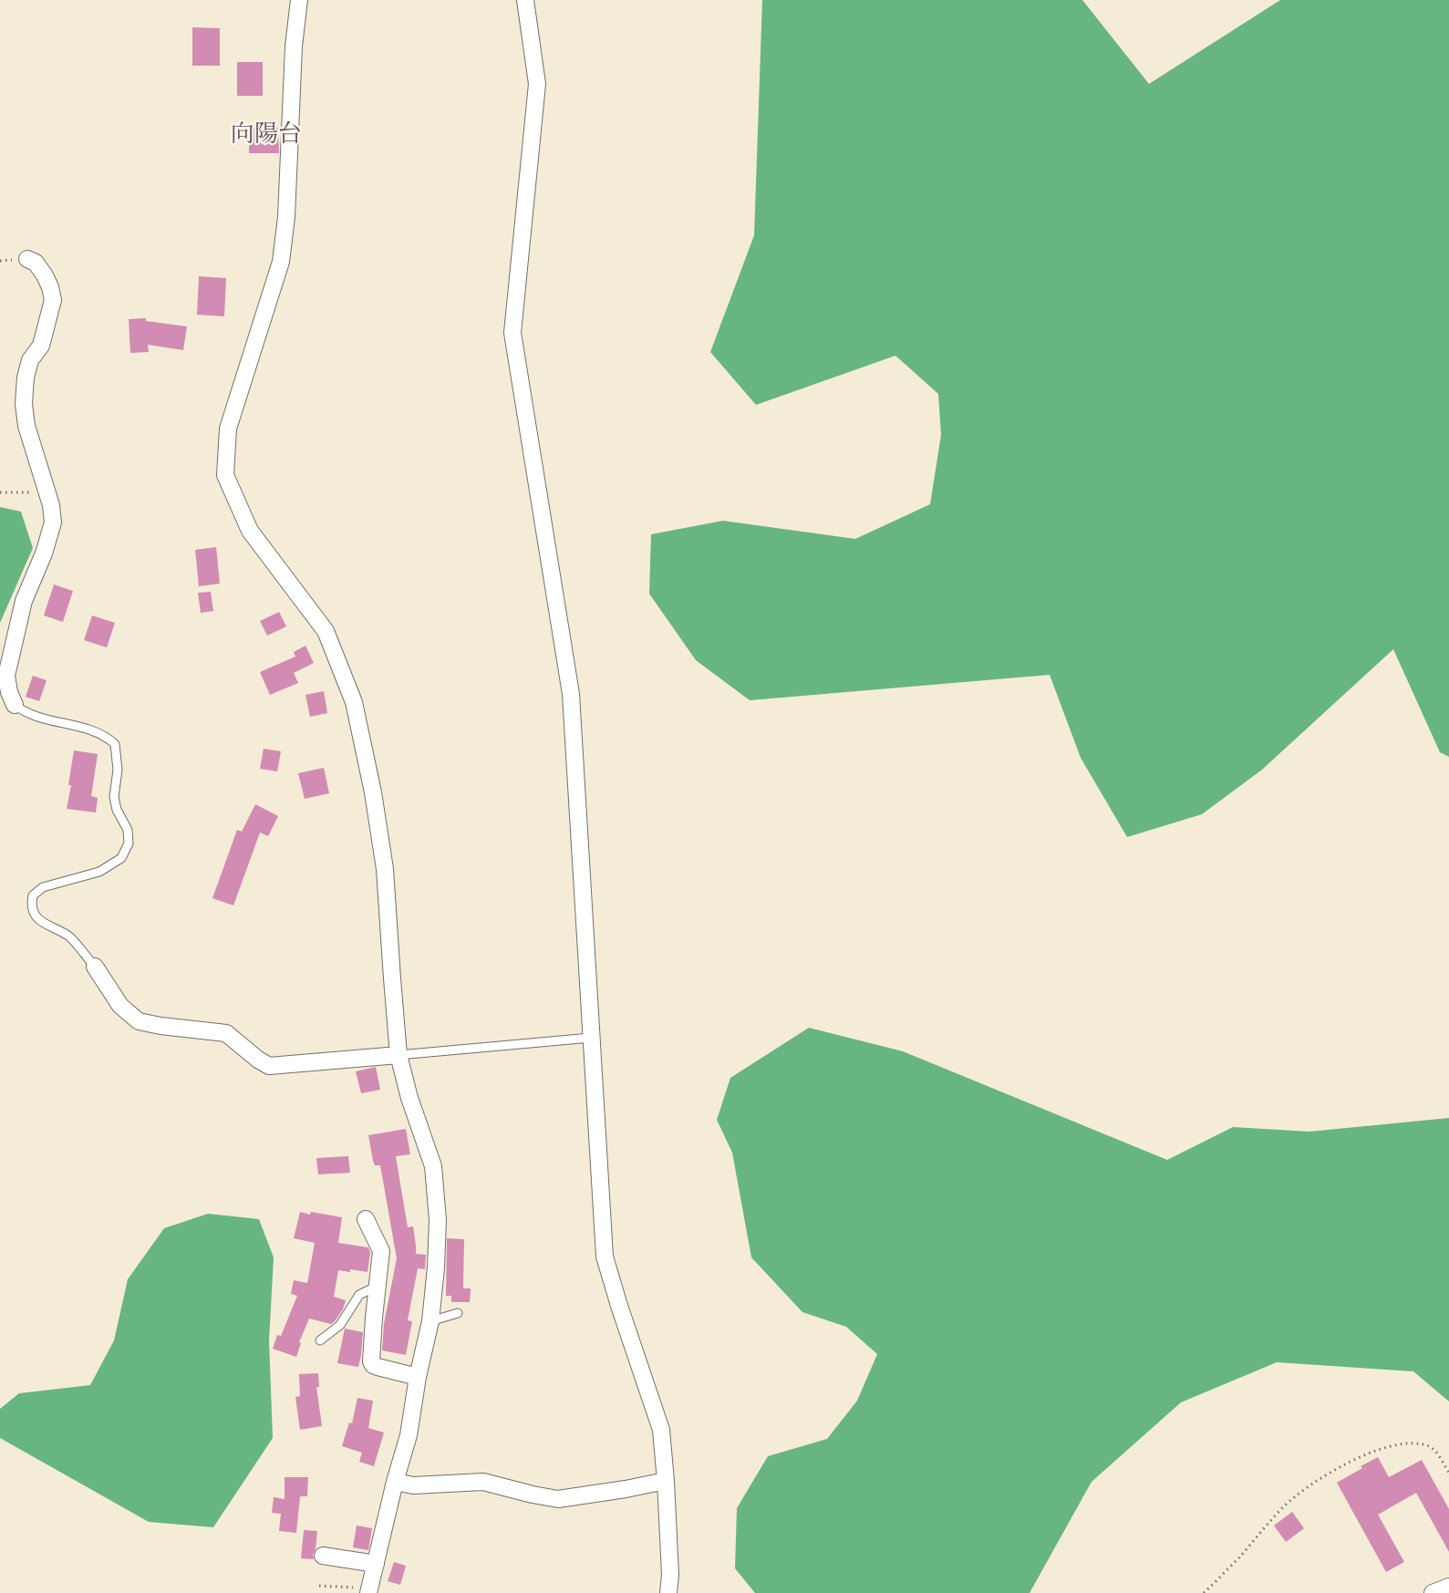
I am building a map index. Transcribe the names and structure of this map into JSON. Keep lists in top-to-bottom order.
{
  "districts": ["向陽台"]
}
